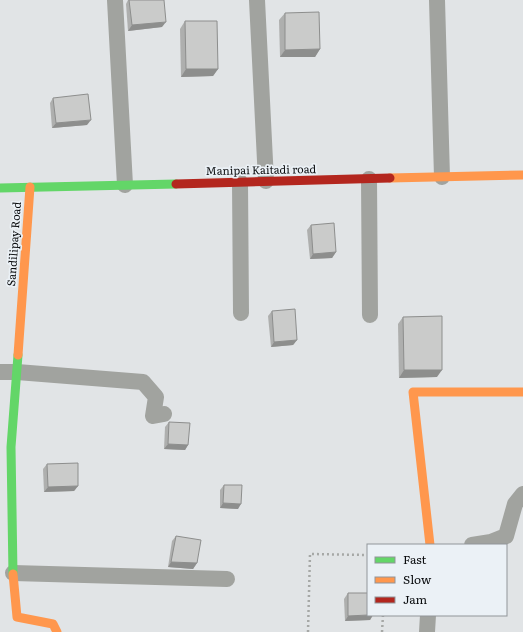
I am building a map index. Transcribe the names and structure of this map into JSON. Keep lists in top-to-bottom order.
{
  "streets": {
    "street": ["Manipai Kaitadi road", "Sandilipay Road"]
  },
  "crossings": [
    ["Manipai Kaitadi road", "Sandilipay Road"]
  ],
  "legend": ["Fast", "Slow", "Jam"]
}
